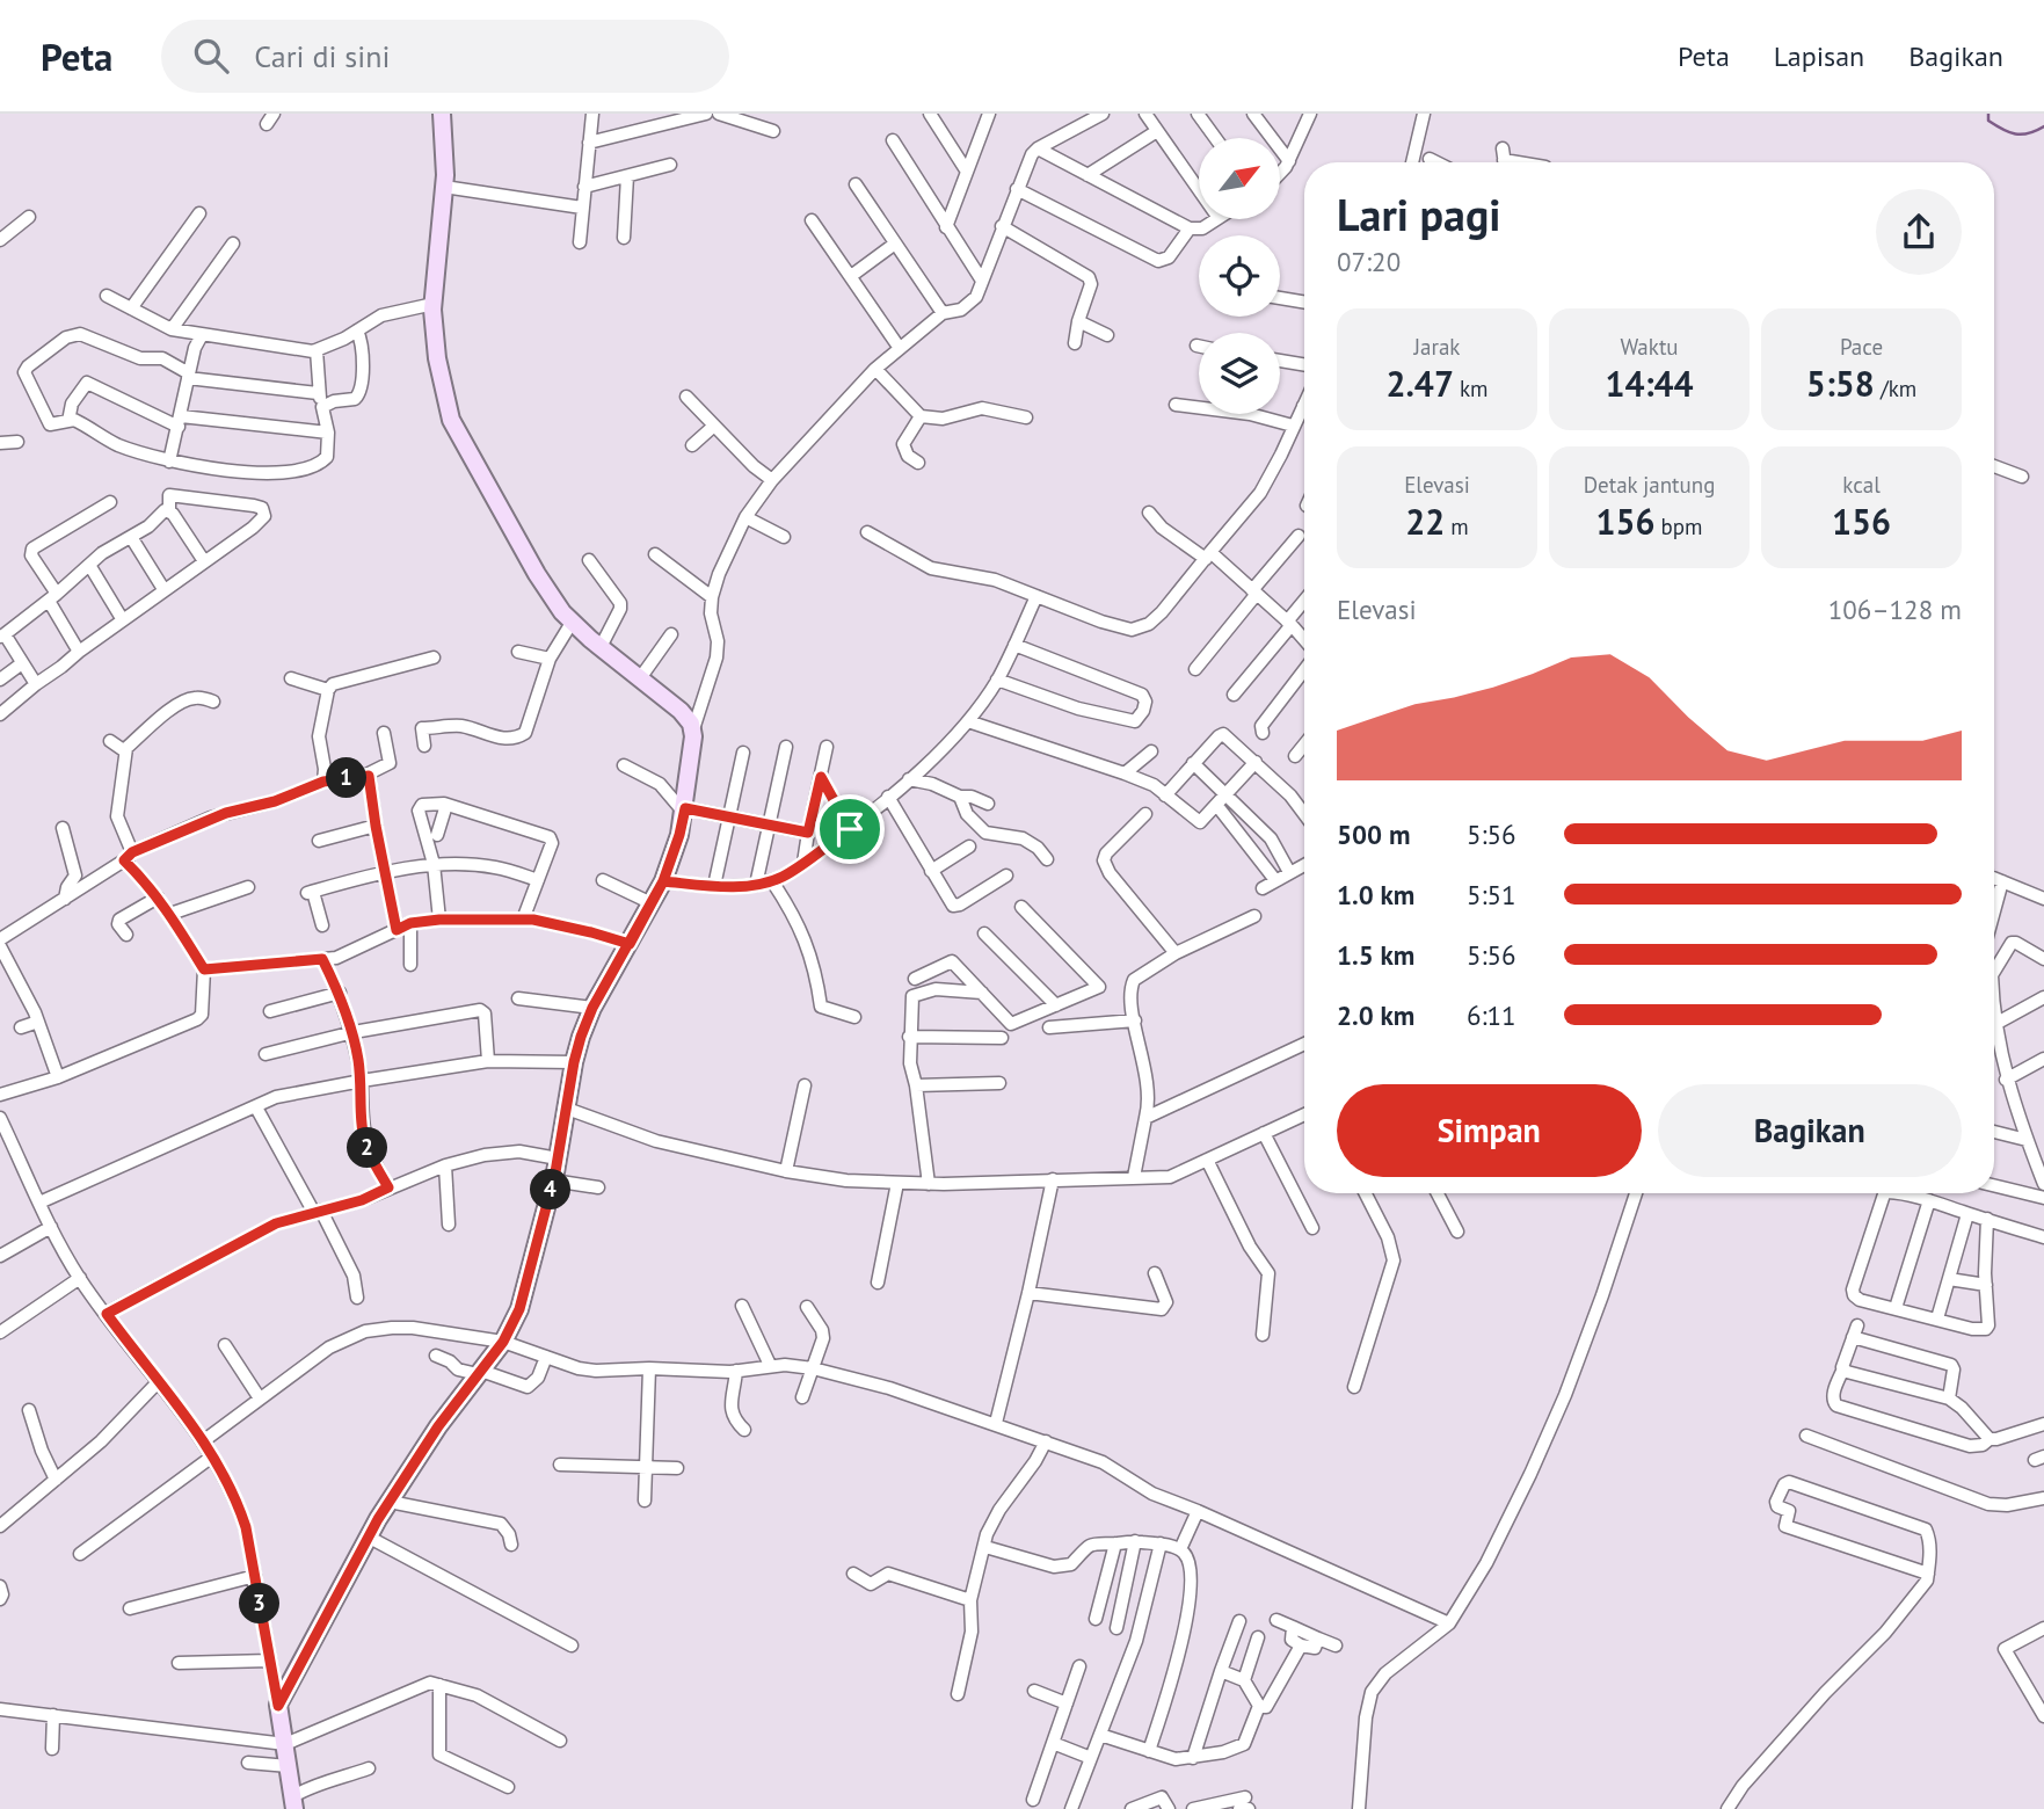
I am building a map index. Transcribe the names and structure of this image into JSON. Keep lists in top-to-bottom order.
{
  "north": "top right",
  "page": {
    "header": "Peta",
    "search": "Cari di sini",
    "nav": ["Peta", "Lapisan", "Bagikan"],
    "heading": ["Lari pagi", "07:20"],
    "stats": [
      ["Jarak", "2.47 km"],
      ["Waktu", "14:44"],
      ["Pace", "5:58 /km"],
      ["Elevasi", "22 m"],
      ["Detak jantung", "156 bpm"],
      ["kcal", "156"]
    ],
    "chart": ["Elevasi", "106–128 m"],
    "pins": [
      "1",
      "2",
      "4",
      "3"
    ],
    "list": [
      {
        "name": "500 m",
        "note": "5:56"
      },
      {
        "name": "1.0 km",
        "note": "5:51"
      },
      {
        "name": "1.5 km",
        "note": "5:56"
      },
      {
        "name": "2.0 km",
        "note": "6:11"
      }
    ],
    "buttons": ["Simpan", "Bagikan"]
  }
}
